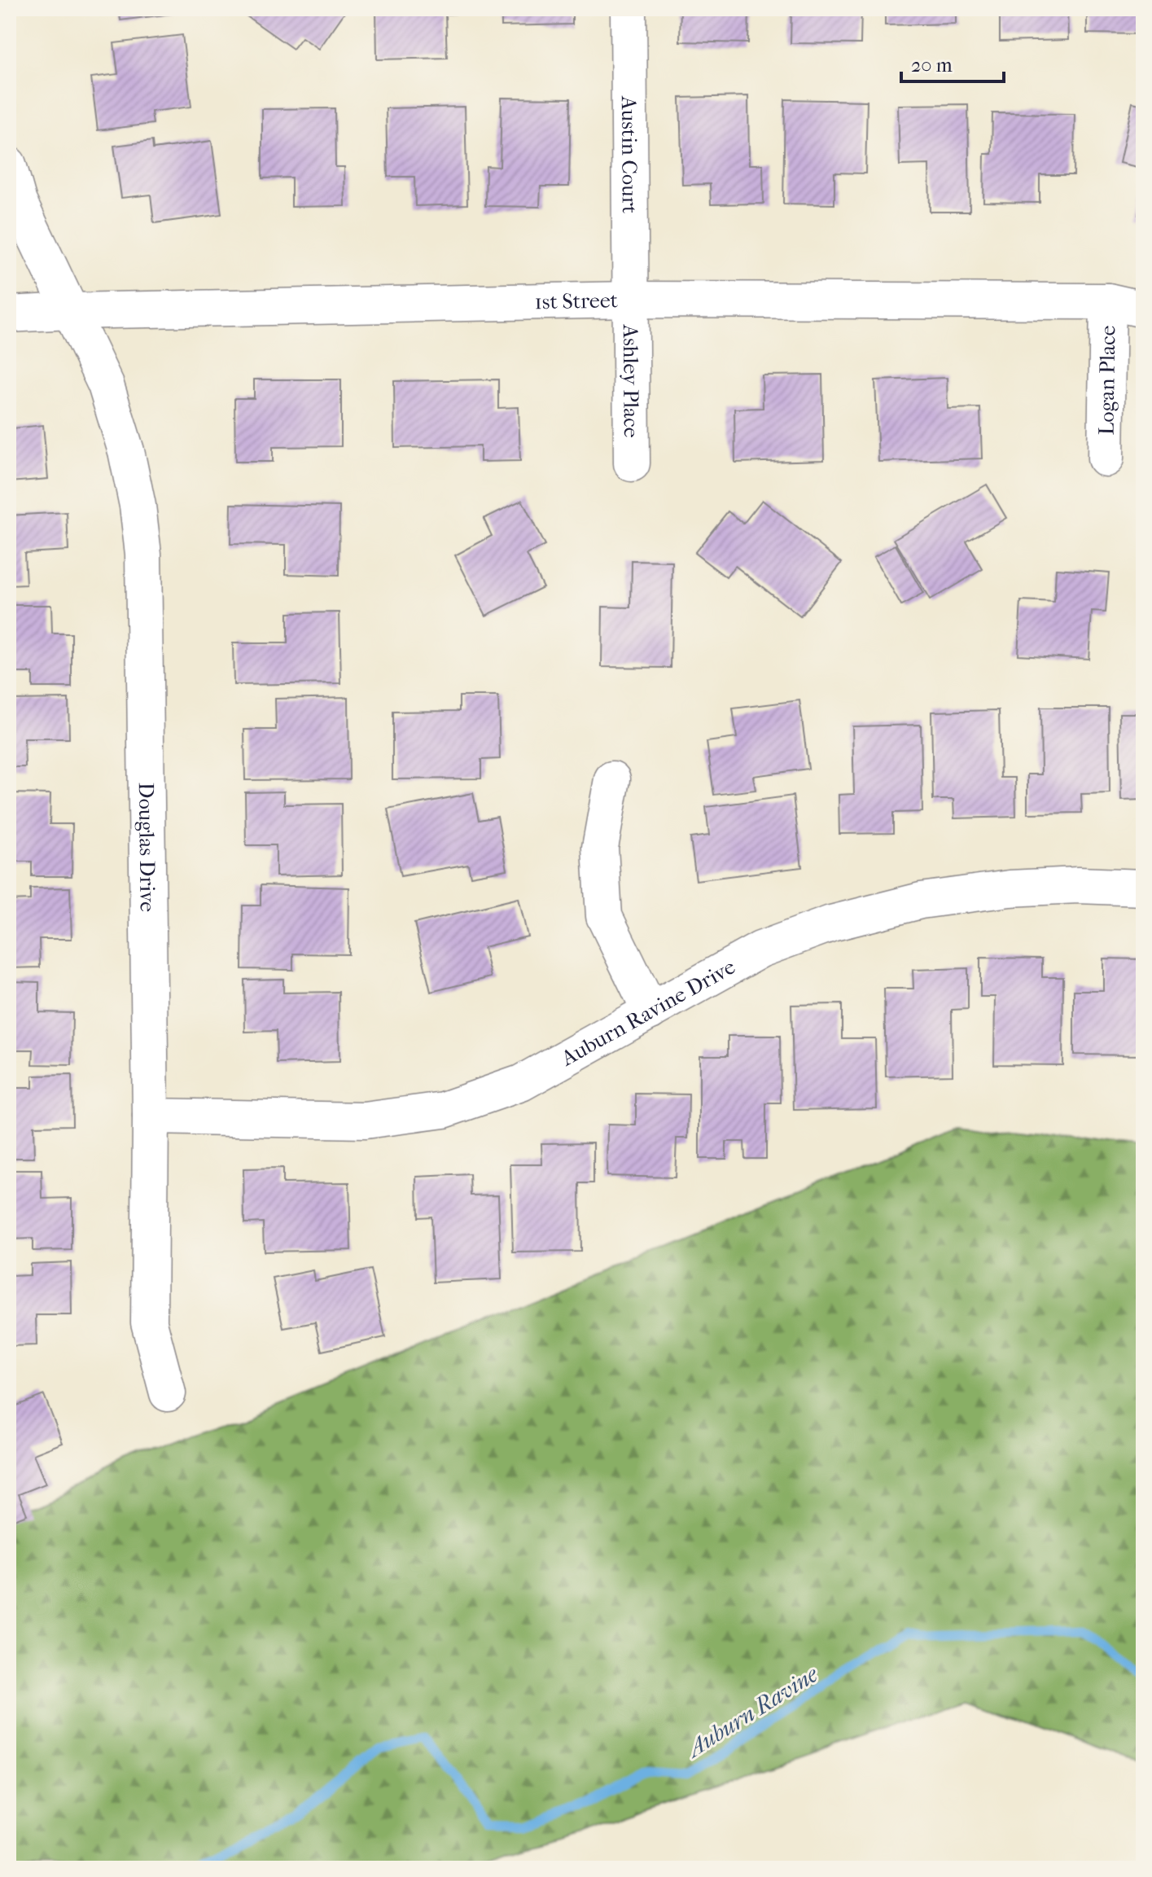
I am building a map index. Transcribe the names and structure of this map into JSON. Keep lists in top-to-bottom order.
{
  "streets": {
    "street": [
      "Austin Court",
      "1st Street",
      "Logan Place",
      "Ashley Place",
      "Douglas Drive",
      "Auburn Ravine Drive"
    ]
  },
  "crossings": [
    ["Austin Court", "1st Street"],
    ["Austin Court", "Ashley Place"],
    ["1st Street", "Logan Place"],
    ["1st Street", "Ashley Place"],
    ["1st Street", "Douglas Drive"],
    ["Douglas Drive", "Auburn Ravine Drive"]
  ],
  "water": ["Auburn Ravine"],
  "scale_bar": "20 m"
}
